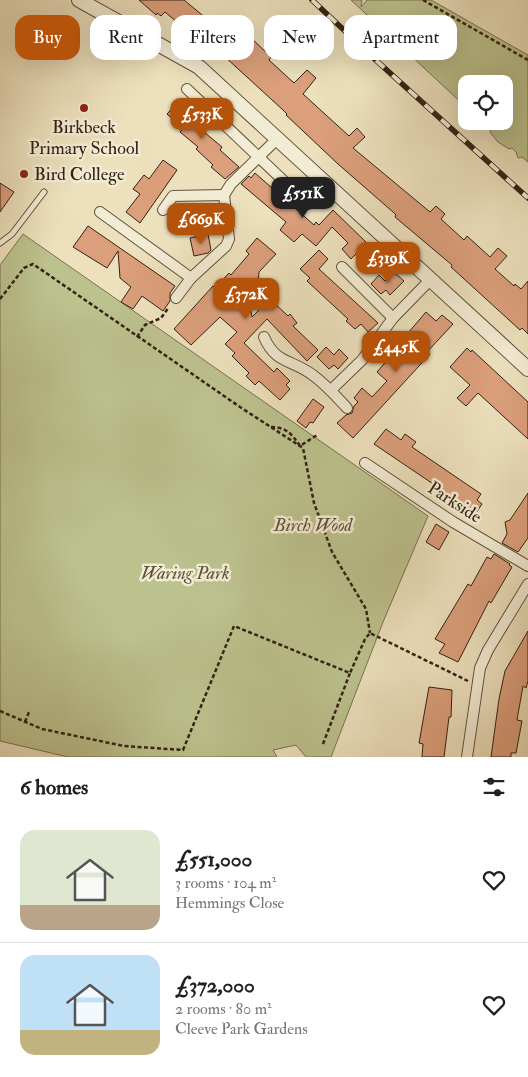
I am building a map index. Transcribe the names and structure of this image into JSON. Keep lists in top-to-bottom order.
{
  "streets": {
    "street": ["Parkside"]
  },
  "parks": ["Birch Wood", "Waring Park"],
  "places": ["Birkbeck Primary School", "Bird College"],
  "page": {
    "chip": [
      "Buy",
      "Rent",
      "Filters",
      "New",
      "Apartment"
    ],
    "price": [
      "£533K",
      "£551K",
      "£669K",
      "£319K",
      "£372K",
      "£445K"
    ],
    "heading": "6 homes",
    "list": [
      {
        "name": "£551,000",
        "note": "3 rooms · 104 m² · Hemmings Close"
      },
      {
        "name": "£372,000",
        "note": "2 rooms · 80 m² · Cleeve Park Gardens"
      }
    ]
  }
}
